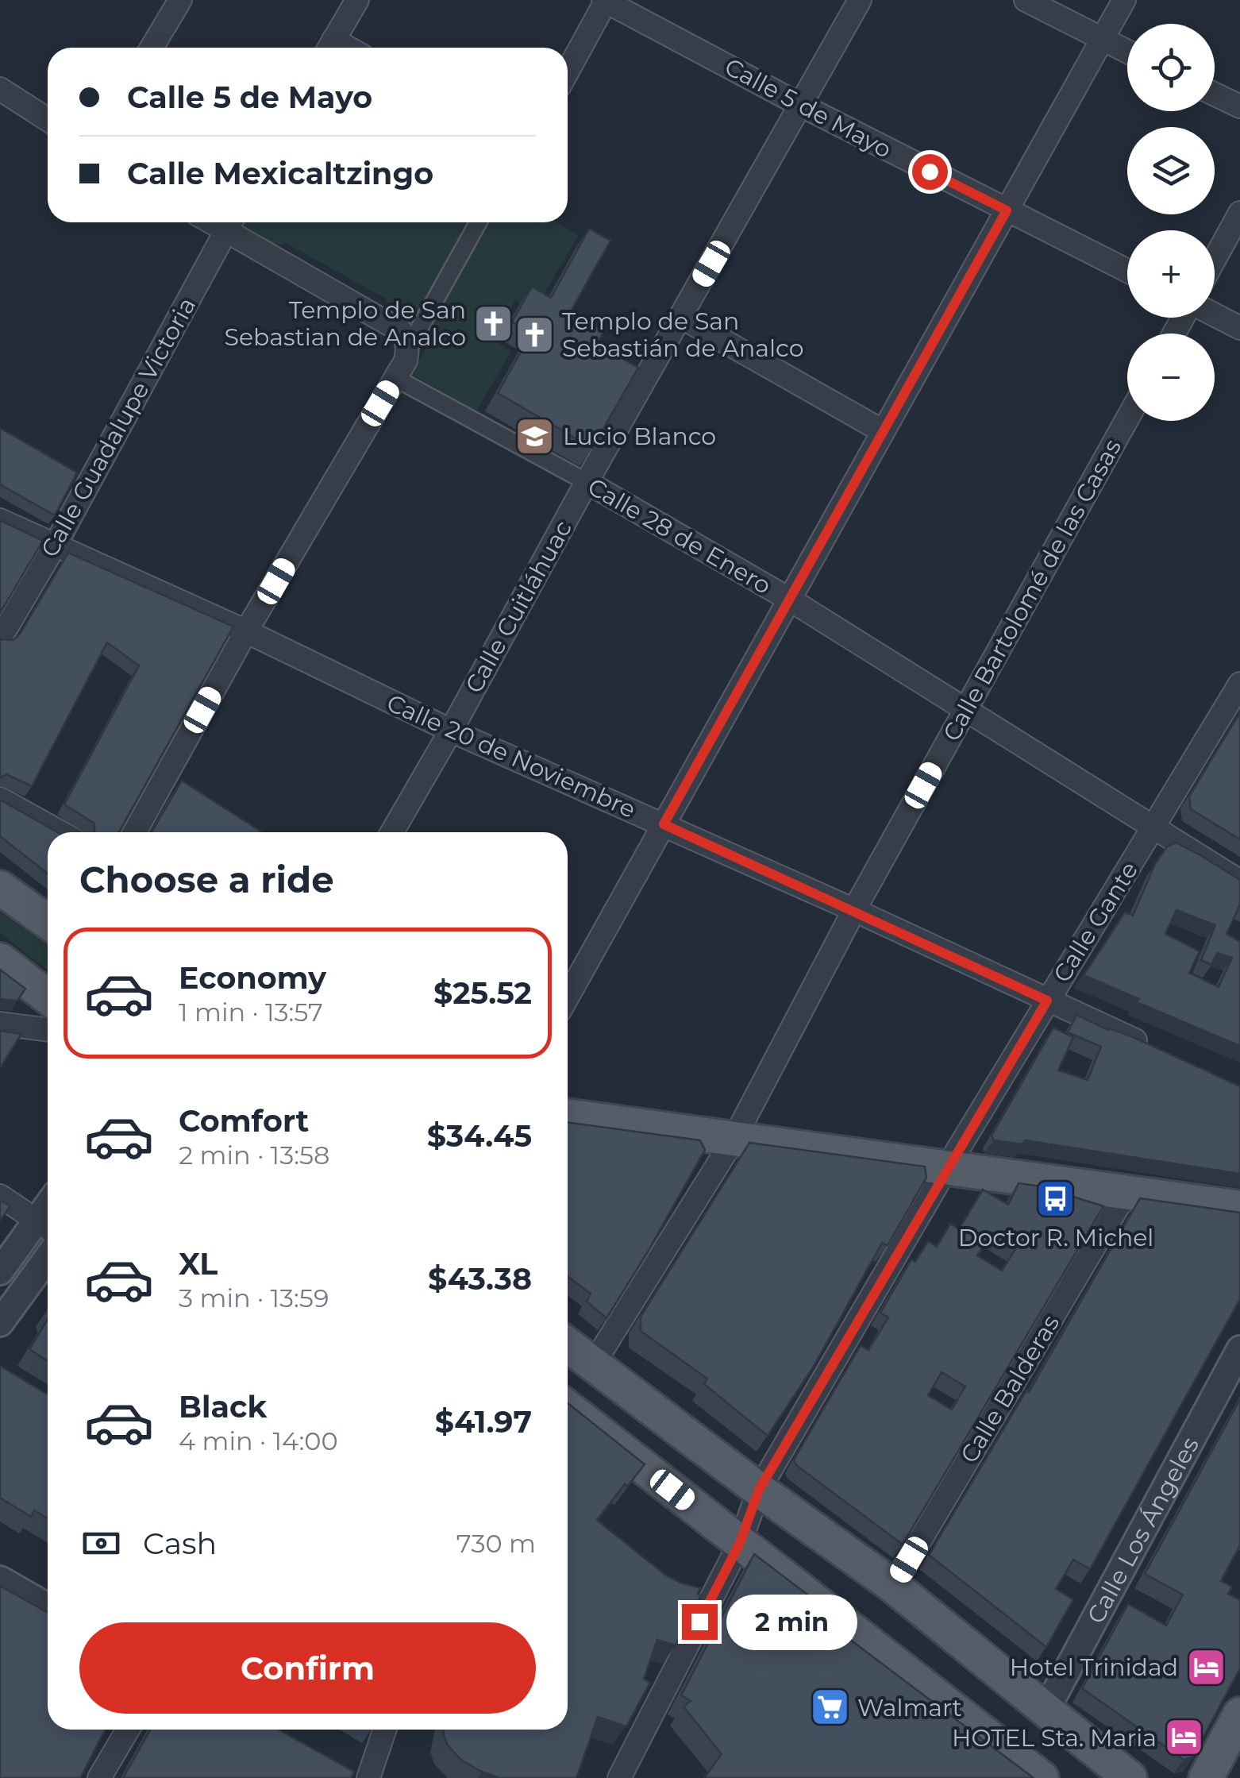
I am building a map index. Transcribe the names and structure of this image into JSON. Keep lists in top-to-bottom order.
{
  "streets": {
    "street": [
      "Calle 5 de Mayo",
      "Calle Guadalupe Victoria",
      "Calle 28 de Enero",
      "Calle Bartolomé de las Casas",
      "Calle Cuitláhuac",
      "Calle 20 de Noviembre",
      "Calle Gante",
      "Calle Balderas",
      "Calle Los Ángeles"
    ]
  },
  "crossings": [
    ["Calle 5 de Mayo", "Calle Cuitláhuac"],
    ["Calle Guadalupe Victoria", "Calle 20 de Noviembre"],
    ["Calle 28 de Enero", "Calle Bartolomé de las Casas"],
    ["Calle 28 de Enero", "Calle Cuitláhuac"],
    ["Calle 28 de Enero", "Calle Gante"],
    ["Calle Bartolomé de las Casas", "Calle 20 de Noviembre"],
    ["Calle Cuitláhuac", "Calle 20 de Noviembre"],
    ["Calle 20 de Noviembre", "Calle Gante"]
  ],
  "places": {
    "church": ["Templo de San Sebastian de Analco", "Templo de San Sebastián de Analco"],
    "school or university": ["Lucio Blanco"],
    "bus stop": ["Doctor R. Michel"],
    "hotel": ["Hotel Trinidad", "HOTEL Sta. Maria"],
    "supermarket": ["Walmart"]
  },
  "page": {
    "map_buttons": ["+", "−"],
    "banner": ["Calle 5 de Mayo", "Calle Mexicaltzingo"],
    "heading": "Choose a ride",
    "list": [
      {
        "name": "Economy",
        "note": "1 min · 13:57",
        "value": "$25.52"
      },
      {
        "name": "Comfort",
        "note": "2 min · 13:58",
        "value": "$34.45"
      },
      {
        "name": "XL",
        "note": "3 min · 13:59",
        "value": "$43.38"
      },
      {
        "name": "Black",
        "note": "4 min · 14:00",
        "value": "$41.97"
      }
    ],
    "pay": ["Cash", "730 m"],
    "bubble": "2 min",
    "buttons": "Confirm"
  }
}
